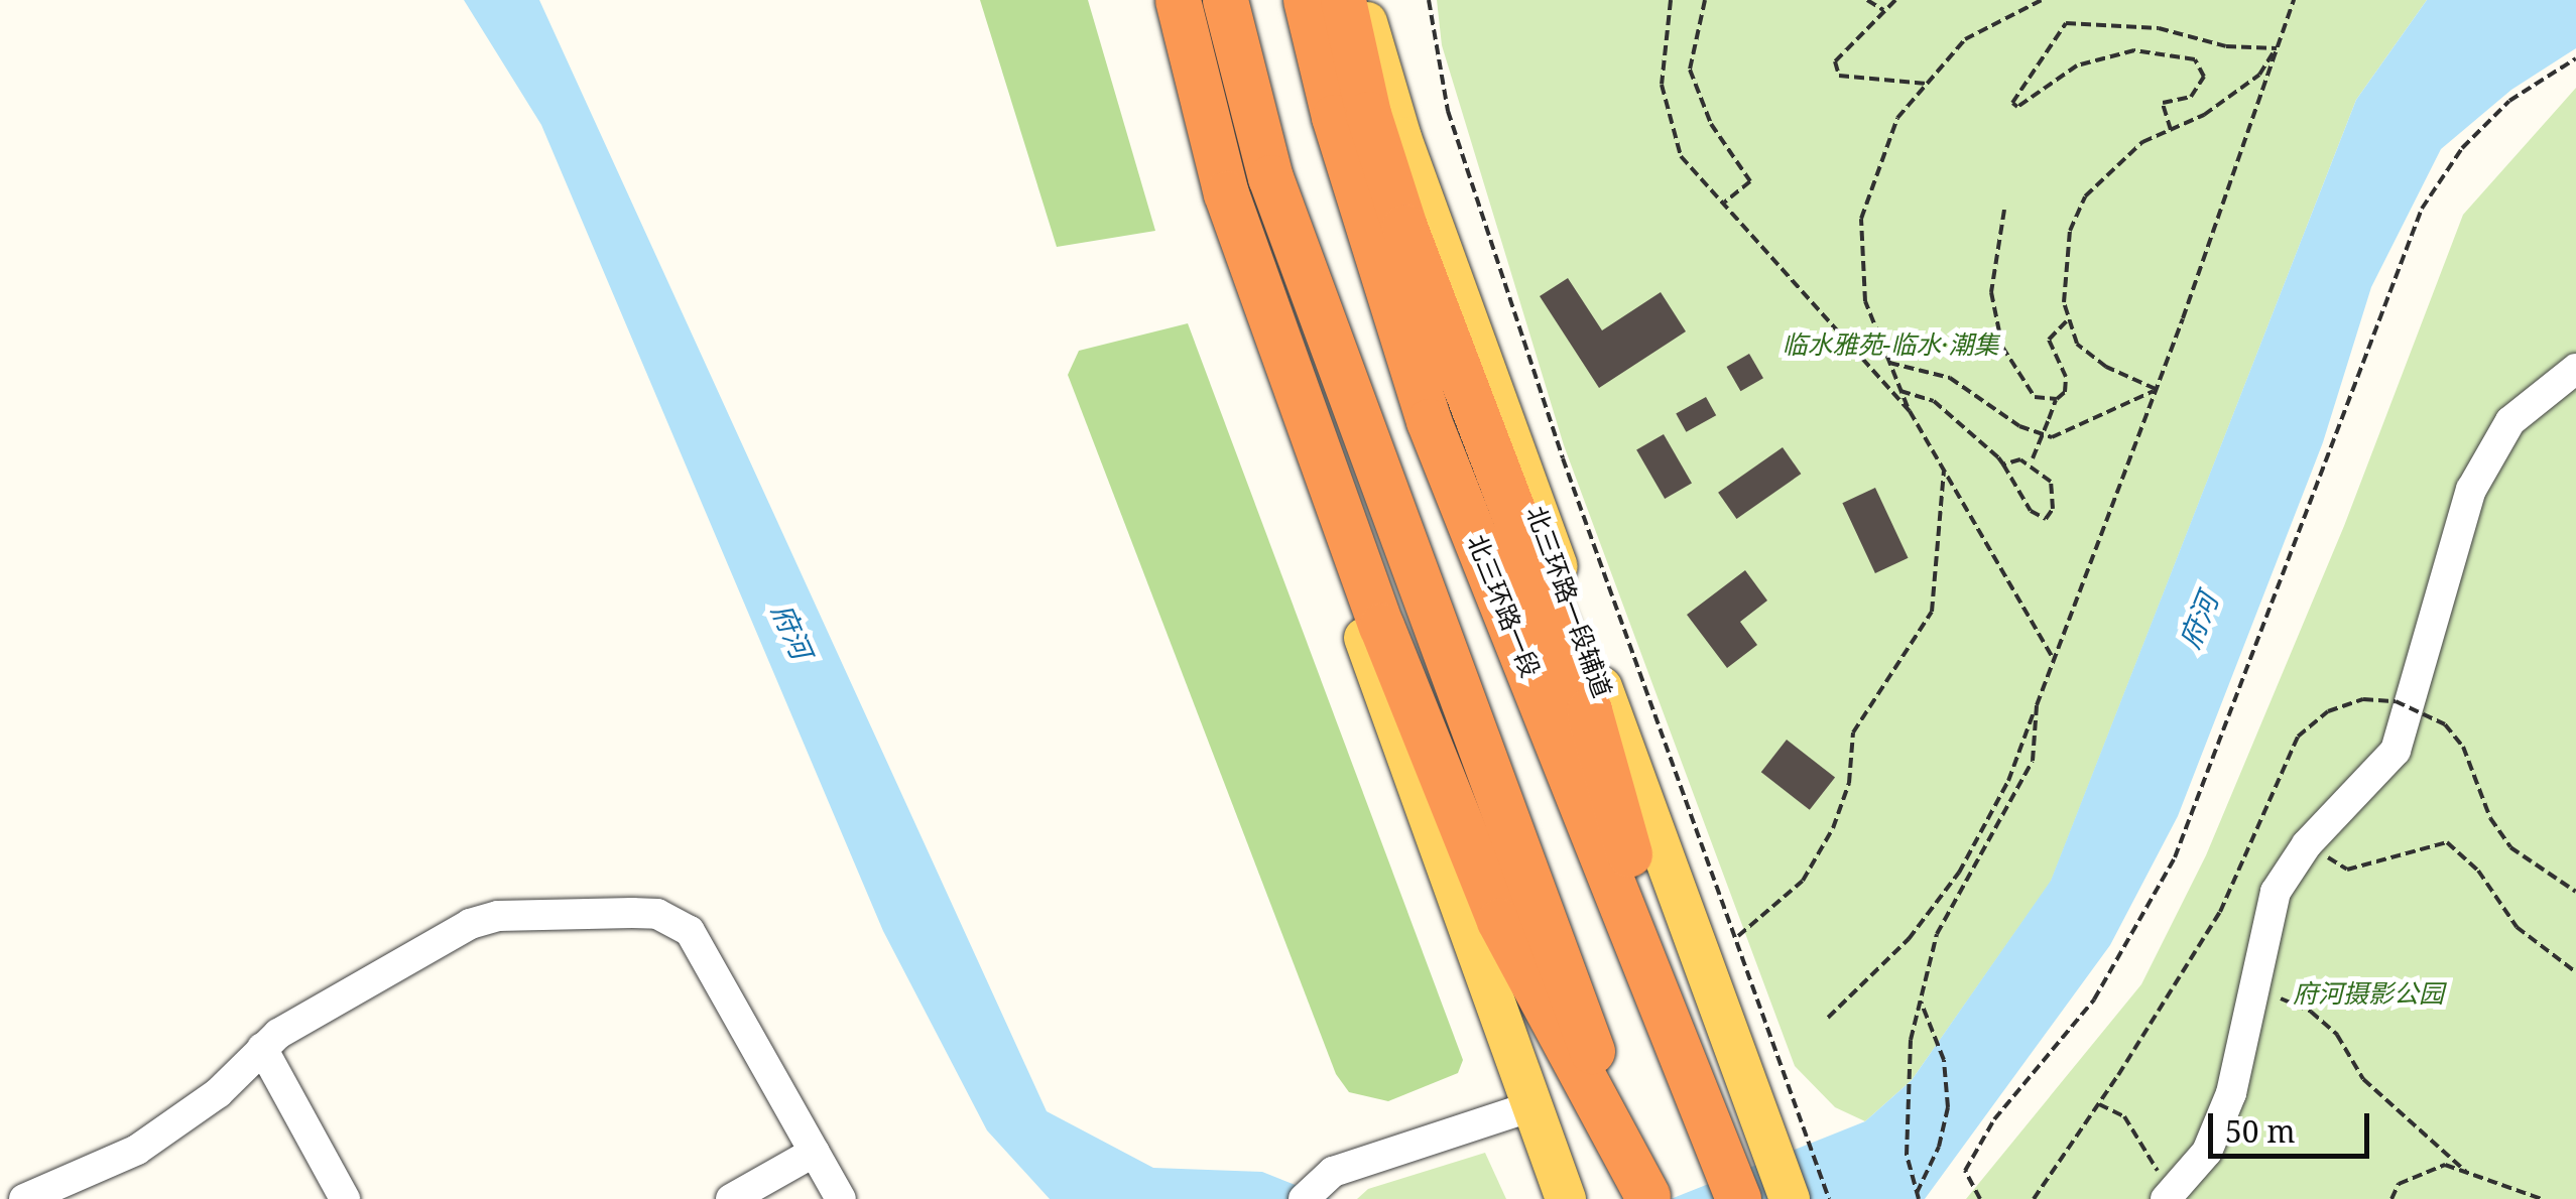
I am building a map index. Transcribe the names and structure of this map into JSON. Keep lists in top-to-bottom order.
{
  "streets": {
    "highway": ["北三环路一段"],
    "main road": ["北三环路一段辅道"]
  },
  "water": ["府河"],
  "parks": ["临水雅苑-临水·潮集", "府河摄影公园"],
  "scale_bar": "50 m"
}
